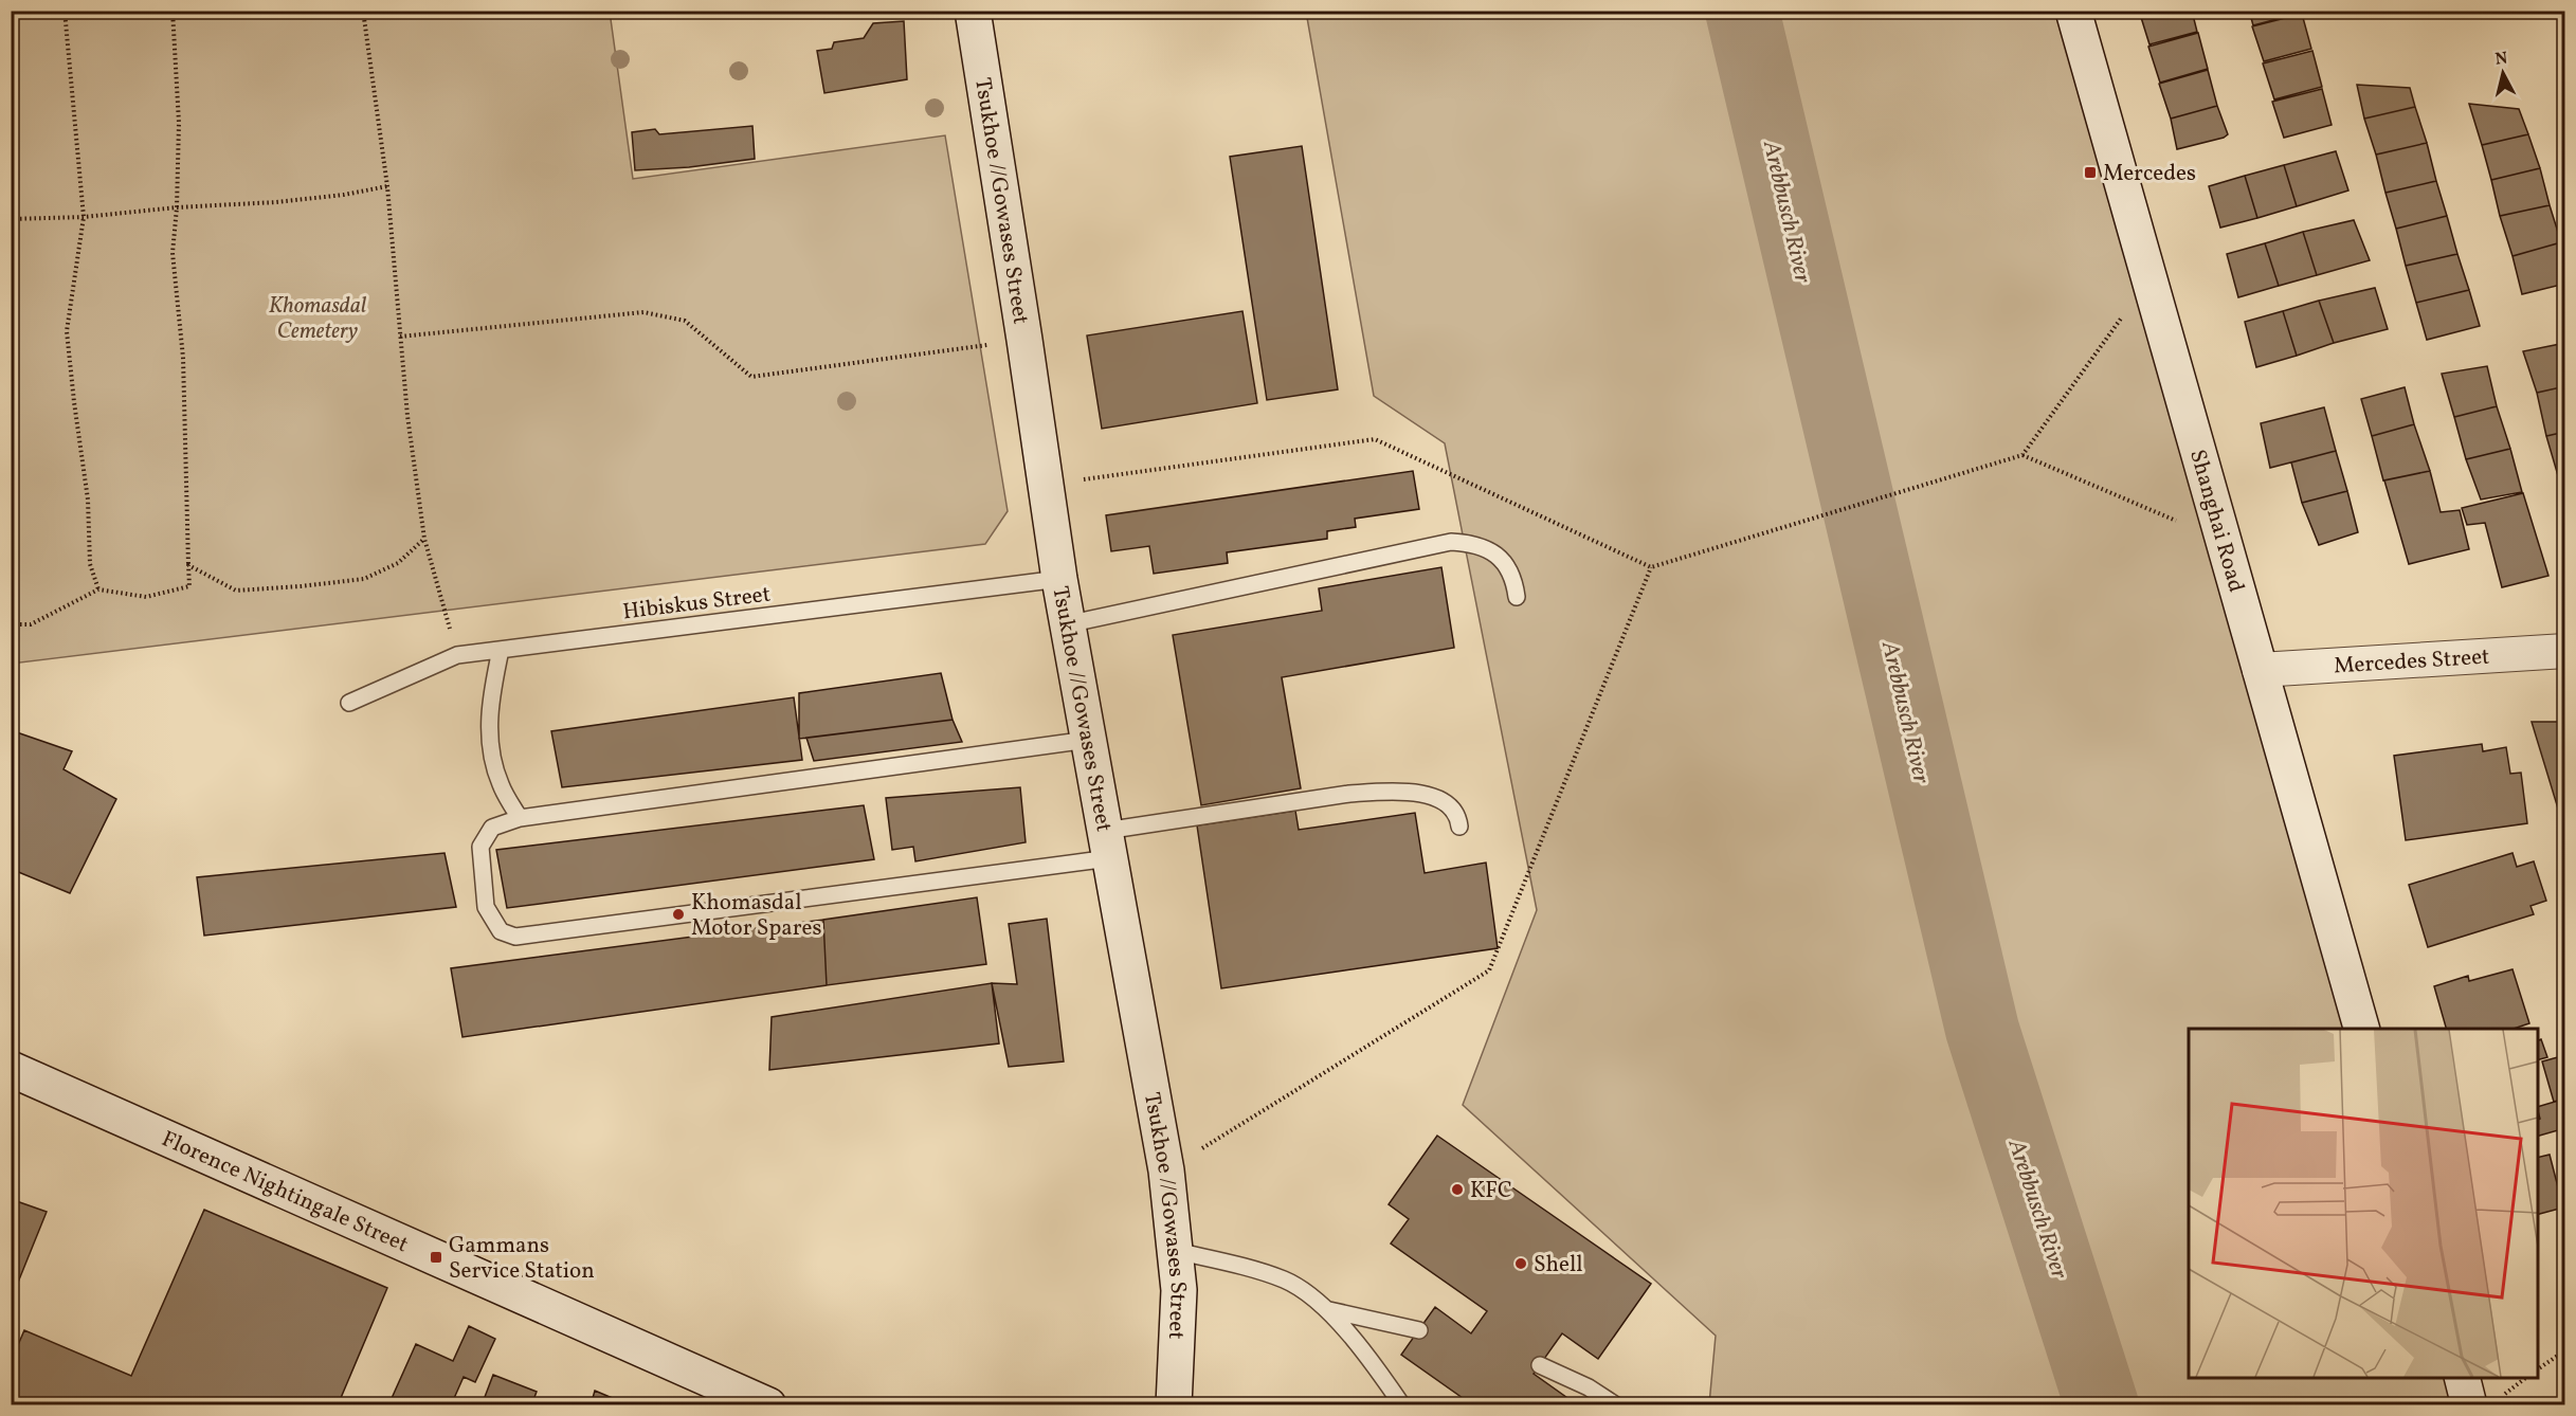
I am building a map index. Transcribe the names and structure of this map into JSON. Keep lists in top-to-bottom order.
{
  "streets": {
    "street": [
      "Tsukhoe //Gowases Street",
      "Shanghai Road",
      "Mercedes Street",
      "Florence Nightingale Street"
    ],
    "lane": ["Hibiskus Street"]
  },
  "crossings": [
    ["Tsukhoe //Gowases Street", "Hibiskus Street"],
    ["Shanghai Road", "Mercedes Street"]
  ],
  "water": ["Arebbusch River"],
  "parks": ["Khomasdal Cemetery"],
  "places": {
    "transit": ["Mercedes", "Gammans Service Station"],
    "other": ["Khomasdal Motor Spares", "KFC", "Shell"]
  },
  "north": "top"
}
